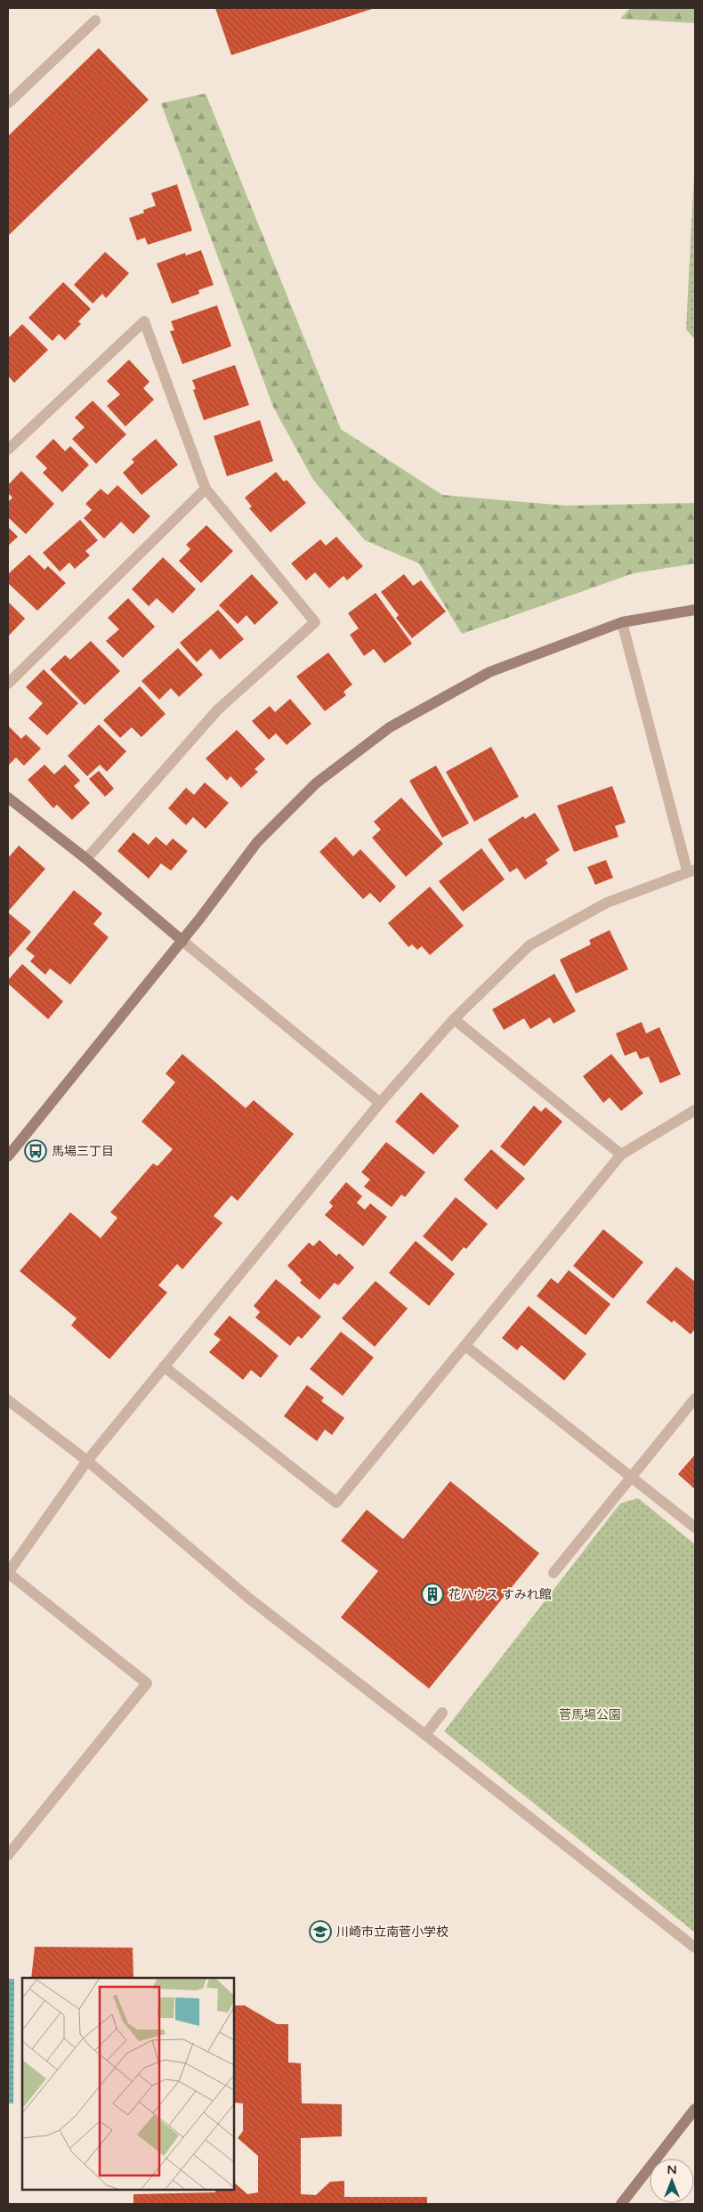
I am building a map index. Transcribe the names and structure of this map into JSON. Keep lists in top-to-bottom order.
{
  "parks": ["菅馬場公園"],
  "places": {
    "bus stop": ["馬場三丁目"],
    "building": ["花ハウス すみれ館"],
    "school or university": ["川崎市立南菅小学校"]
  },
  "north": "top"
}
